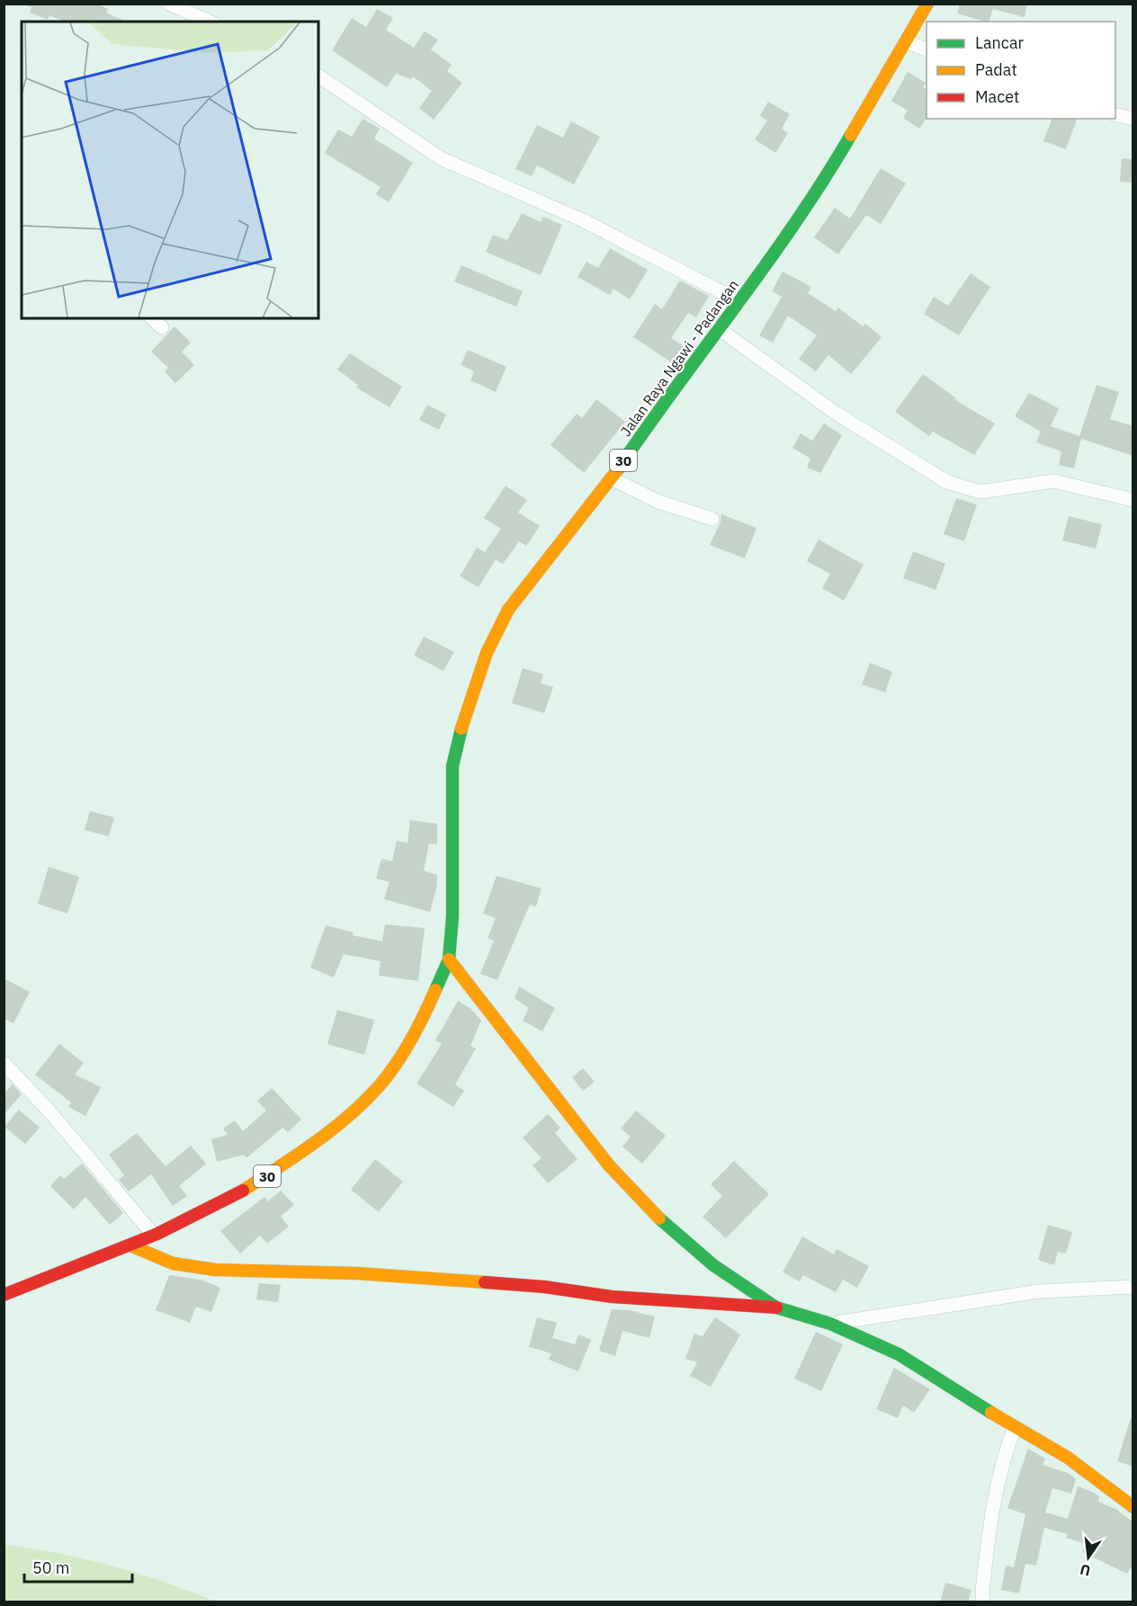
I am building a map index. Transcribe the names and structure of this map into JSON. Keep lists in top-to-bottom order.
{
  "streets": {
    "main road": ["Jalan Raya Ngawi - Padangan", "30"]
  },
  "legend": ["Lancar", "Padat", "Macet"],
  "scale_bar": "50 m",
  "north": "bottom"
}
